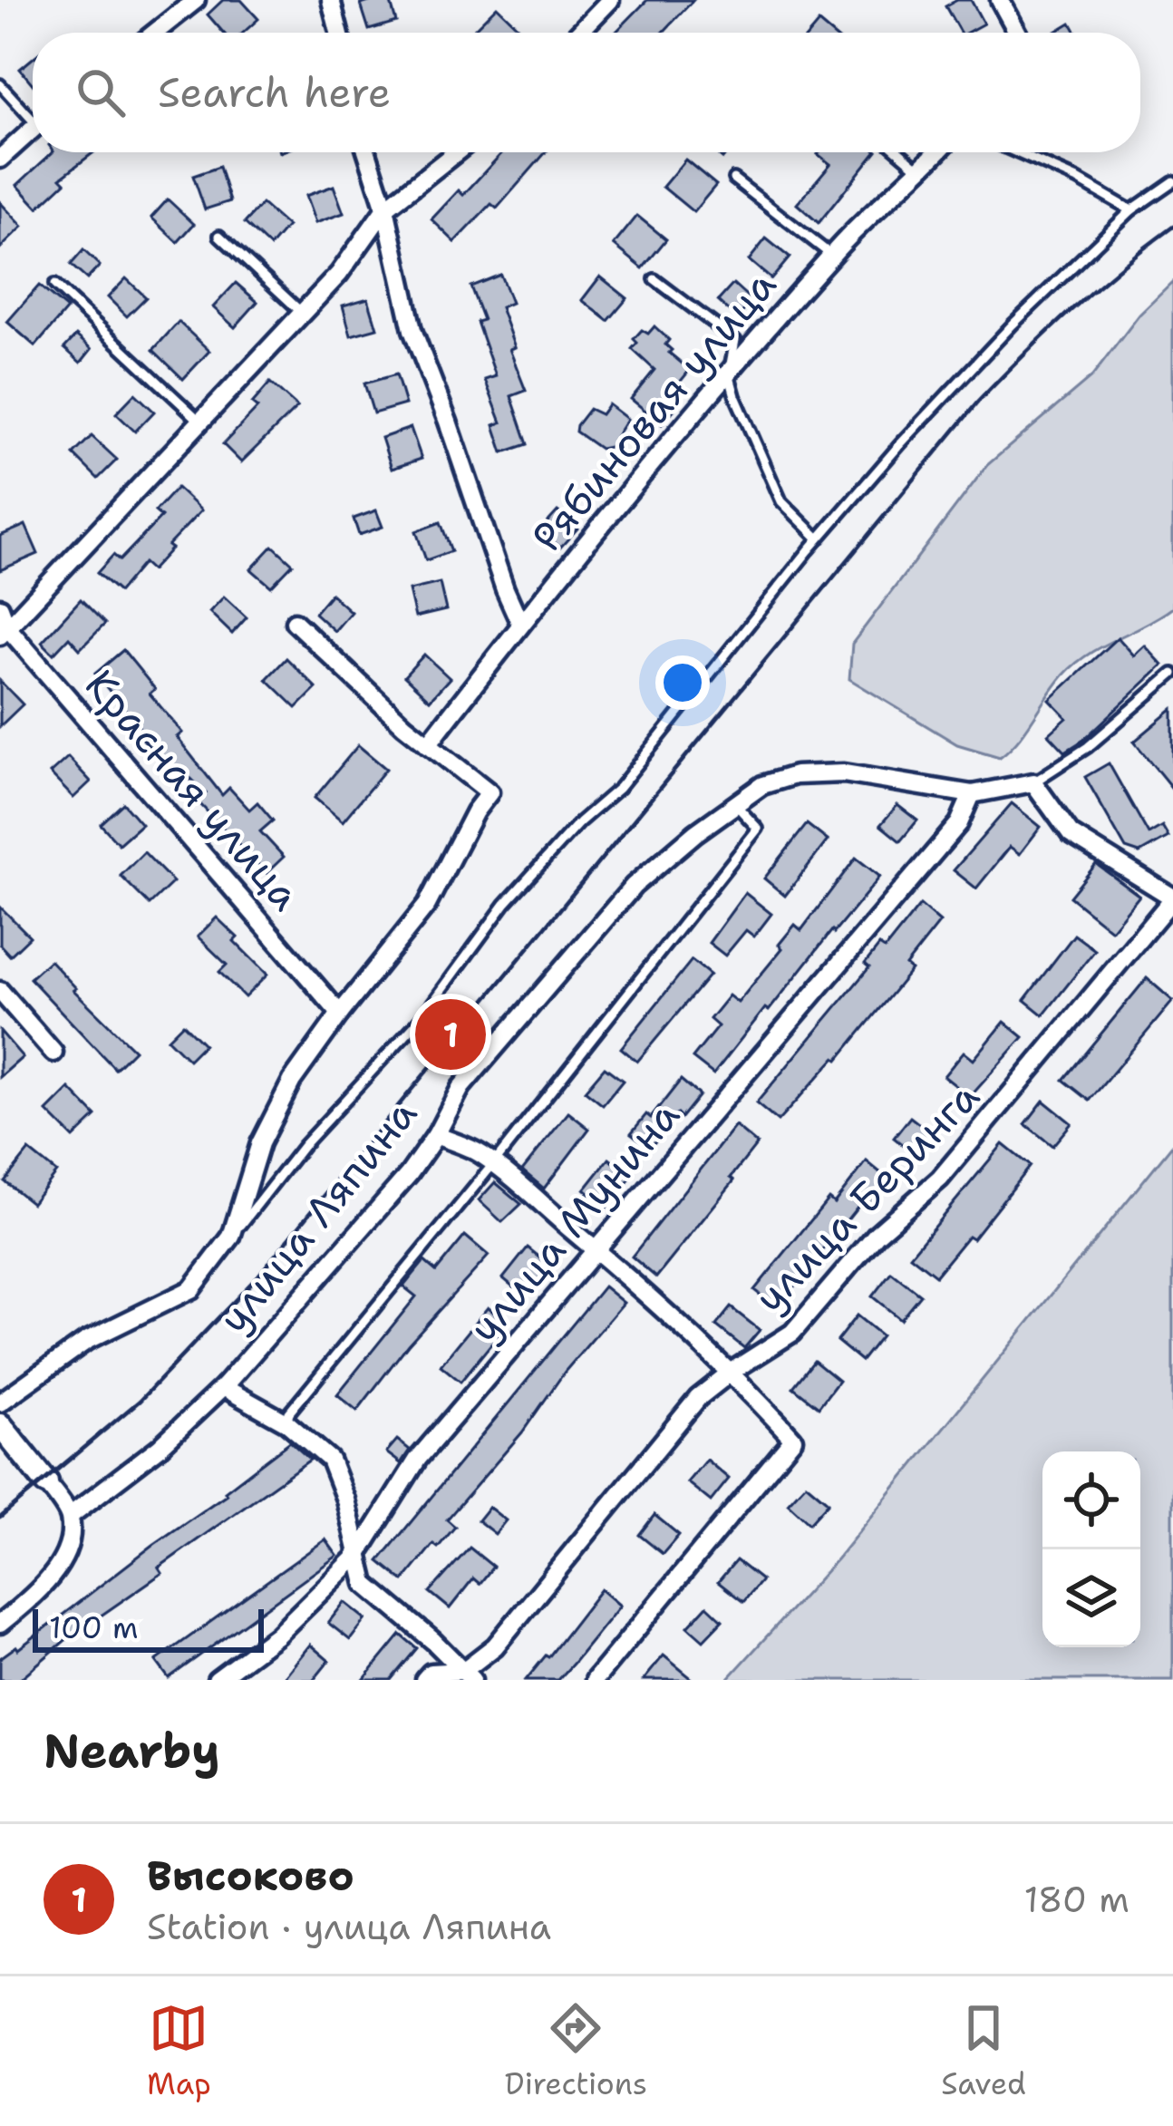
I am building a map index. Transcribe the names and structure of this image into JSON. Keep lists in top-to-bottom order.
{
  "streets": {
    "street": [
      "Рябиновая улица",
      "Красная улица",
      "улица Беринга",
      "улица Ляпина",
      "улица Мунина"
    ]
  },
  "crossings": [
    ["улица Ляпина", "улица Мунина"]
  ],
  "scale_bar": "100 m",
  "page": {
    "search": "Search here",
    "pins": "1",
    "scale": "100 m",
    "heading": "Nearby",
    "list": [
      {
        "mark": "1",
        "name": "Высоково",
        "note": "Station · улица Ляпина",
        "value": "180 m"
      }
    ],
    "nav": ["Map", "Directions", "Saved"]
  }
}
